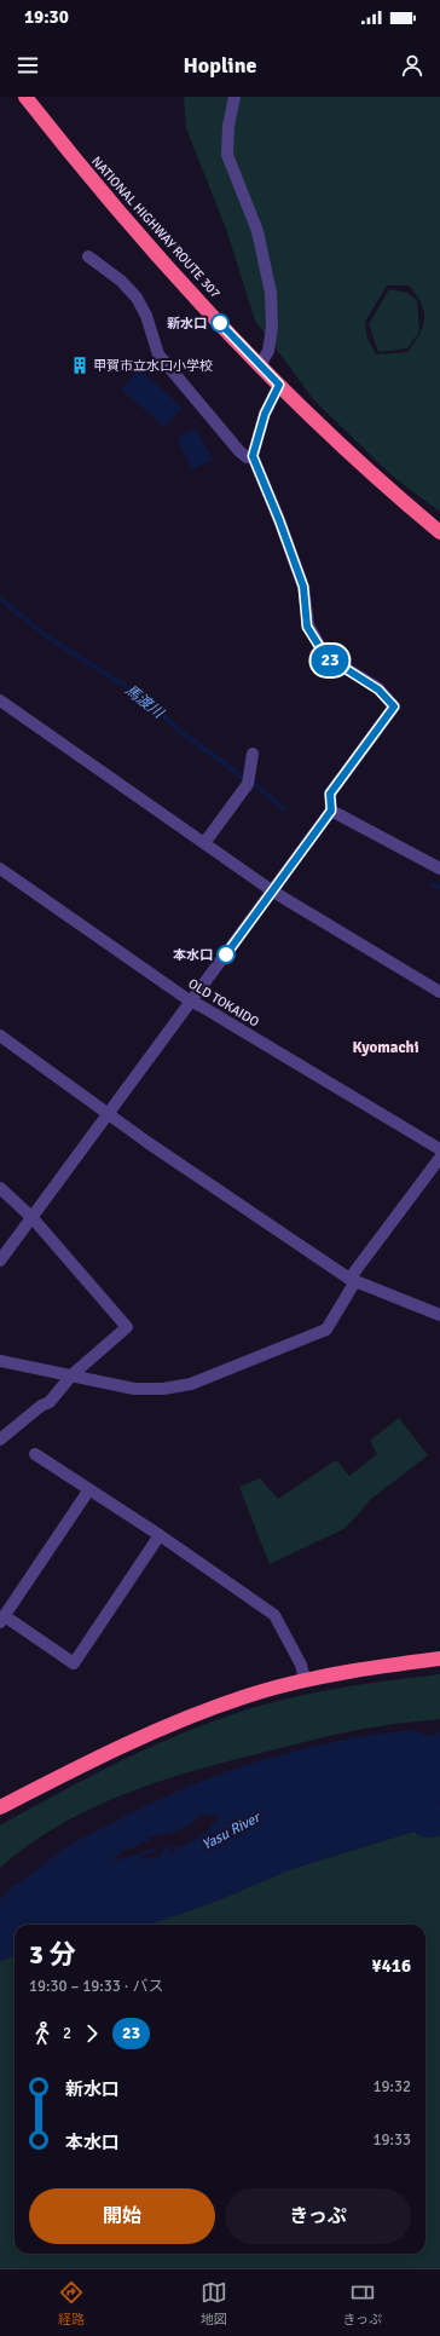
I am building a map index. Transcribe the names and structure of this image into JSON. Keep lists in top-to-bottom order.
{
  "streets": {
    "highway": ["NATIONAL HIGHWAY ROUTE 307"],
    "street": ["OLD TOKAIDO"]
  },
  "districts": ["Kyomachi"],
  "water": ["馬渡川", "Yasu River"],
  "places": {
    "other": ["新水口", "本水口"],
    "building": ["甲賀市立水口小学校"]
  },
  "lines": ["bus line 23"],
  "page": {
    "status": "19:30",
    "header": "Hopline",
    "on_map": "23",
    "heading": ["3 分", "19:30 – 19:33 · バス", "¥416"],
    "legs": ["2", "23"],
    "list": [
      {
        "name": "新水口",
        "value": "19:32"
      },
      {
        "name": "本水口",
        "value": "19:33"
      }
    ],
    "buttons": ["開始", "きっぷ"],
    "tabs": ["経路", "地図", "きっぷ"]
  }
}
